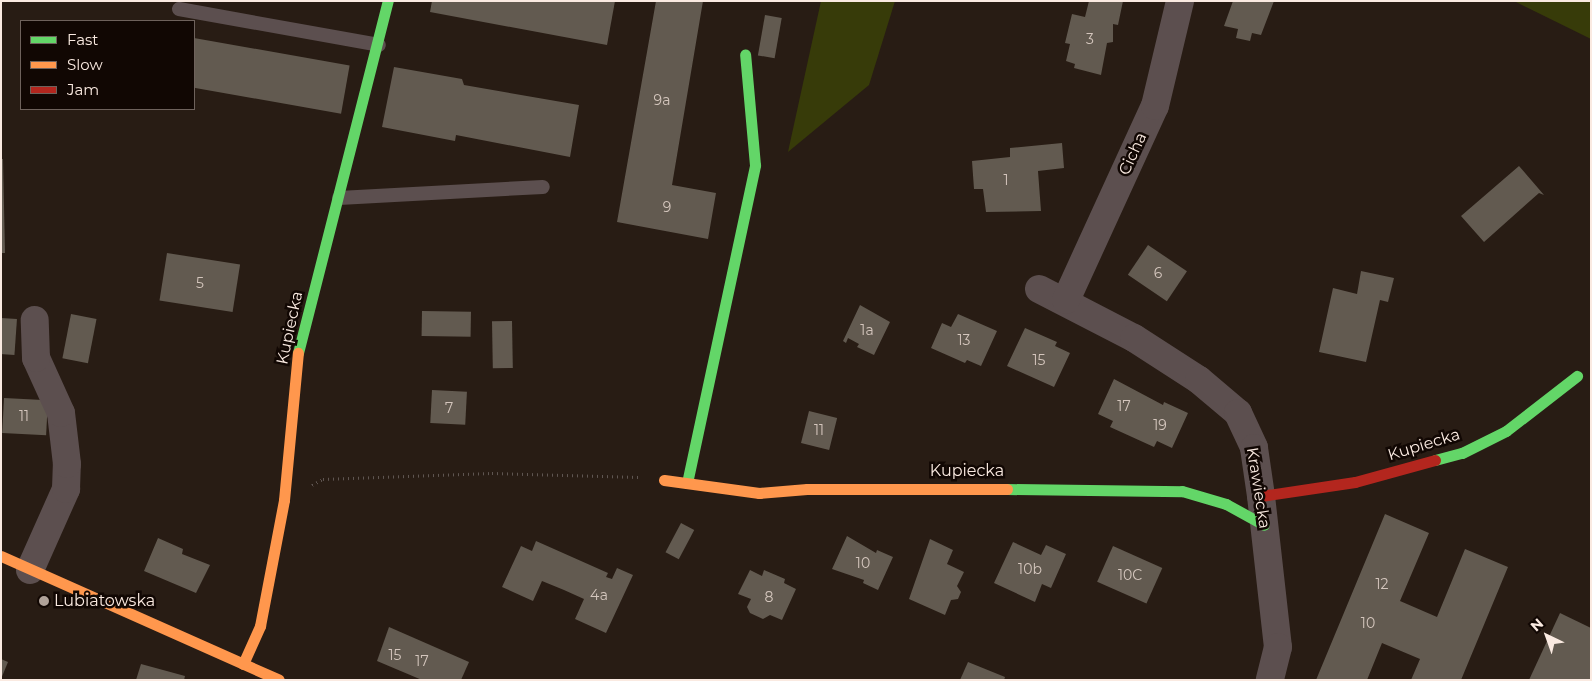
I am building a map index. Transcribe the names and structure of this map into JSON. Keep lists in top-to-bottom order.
{
  "streets": {
    "street": ["Cicha", "Kupiecka", "Krawiecka"]
  },
  "crossings": [
    ["Cicha", "Krawiecka"],
    ["Kupiecka", "Krawiecka"]
  ],
  "places": ["Lubiatowska"],
  "house_numbers": [
    "3",
    "9a",
    "1",
    "9",
    "6",
    "5",
    "1a",
    "13",
    "15",
    "17",
    "7",
    "11",
    "19",
    "11",
    "10",
    "10b",
    "10C",
    "12",
    "4a",
    "8",
    "10",
    "15",
    "17"
  ],
  "legend": ["Fast", "Slow", "Jam"],
  "north": "top left"
}
